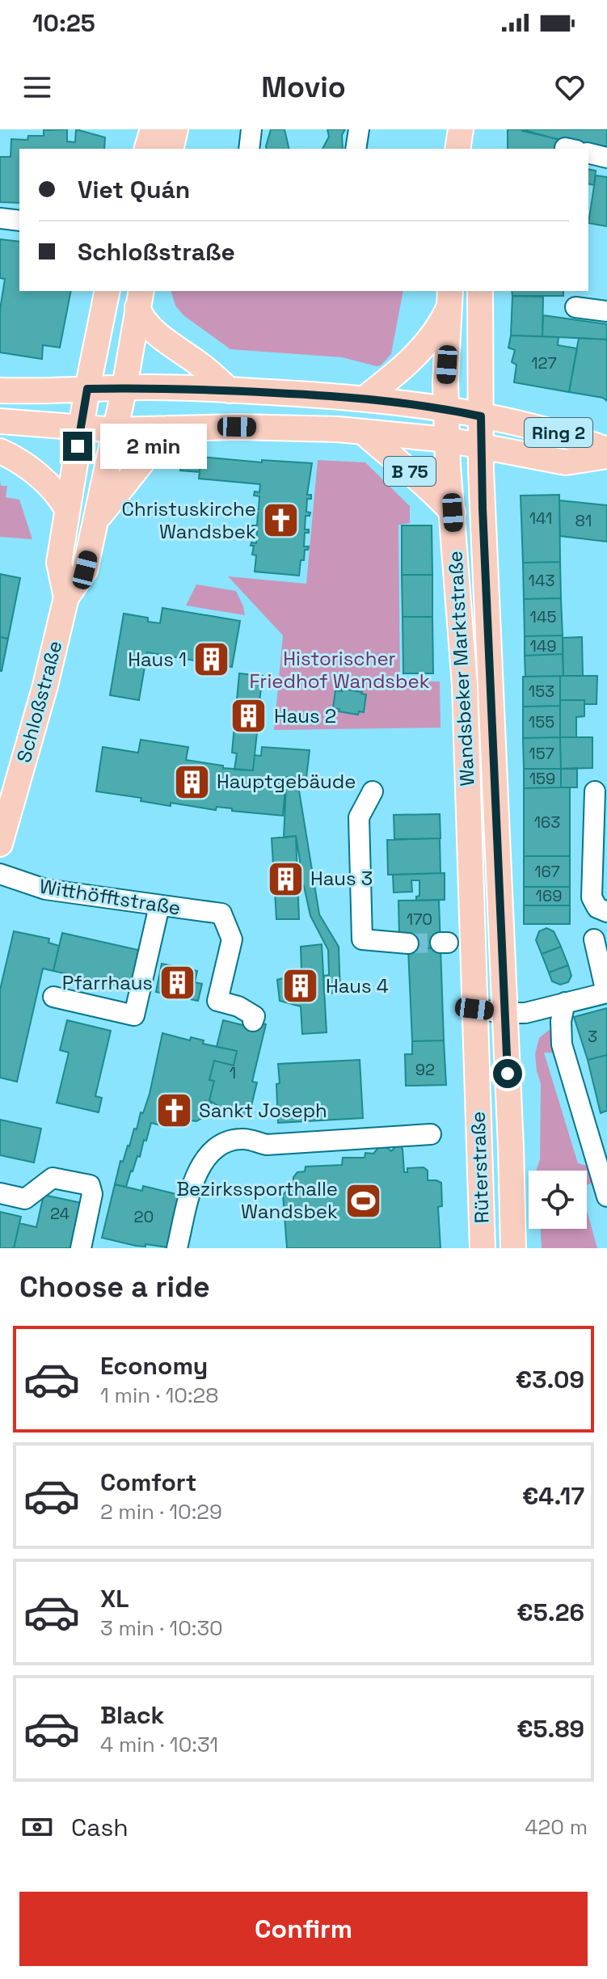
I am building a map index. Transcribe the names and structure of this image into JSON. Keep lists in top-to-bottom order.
{
  "streets": {
    "main road": [
      "Ring 2",
      "B 75",
      "Wandsbeker Marktstraße",
      "Schloßstraße",
      "Rüterstraße"
    ],
    "street": ["Witthöfftstraße"]
  },
  "crossings": [
    ["Ring 2", "B 75"],
    ["Ring 2", "Wandsbeker Marktstraße"],
    ["Ring 2", "Schloßstraße"],
    ["B 75", "Wandsbeker Marktstraße"],
    ["Wandsbeker Marktstraße", "Rüterstraße"]
  ],
  "parks": ["Historischer Friedhof Wandsbek"],
  "places": {
    "church": ["Christuskirche Wandsbek", "Sankt Joseph"],
    "building": [
      "Haus 1",
      "Haus 2",
      "Hauptgebäude",
      "Haus 3",
      "Pfarrhaus",
      "Haus 4"
    ],
    "sports": ["Bezirkssporthalle Wandsbek"]
  },
  "house_numbers": [
    "127",
    "141",
    "81",
    "143",
    "145",
    "149",
    "153",
    "155",
    "157",
    "159",
    "163",
    "167",
    "169",
    "170",
    "3",
    "92",
    "1",
    "24",
    "20"
  ],
  "page": {
    "status": "10:25",
    "header": "Movio",
    "banner": ["Viet Quán", "Schloßstraße"],
    "bubble": "2 min",
    "heading": "Choose a ride",
    "list": [
      {
        "name": "Economy",
        "note": "1 min · 10:28",
        "value": "€3.09"
      },
      {
        "name": "Comfort",
        "note": "2 min · 10:29",
        "value": "€4.17"
      },
      {
        "name": "XL",
        "note": "3 min · 10:30",
        "value": "€5.26"
      },
      {
        "name": "Black",
        "note": "4 min · 10:31",
        "value": "€5.89"
      }
    ],
    "pay": ["Cash", "420 m"],
    "buttons": "Confirm"
  }
}
